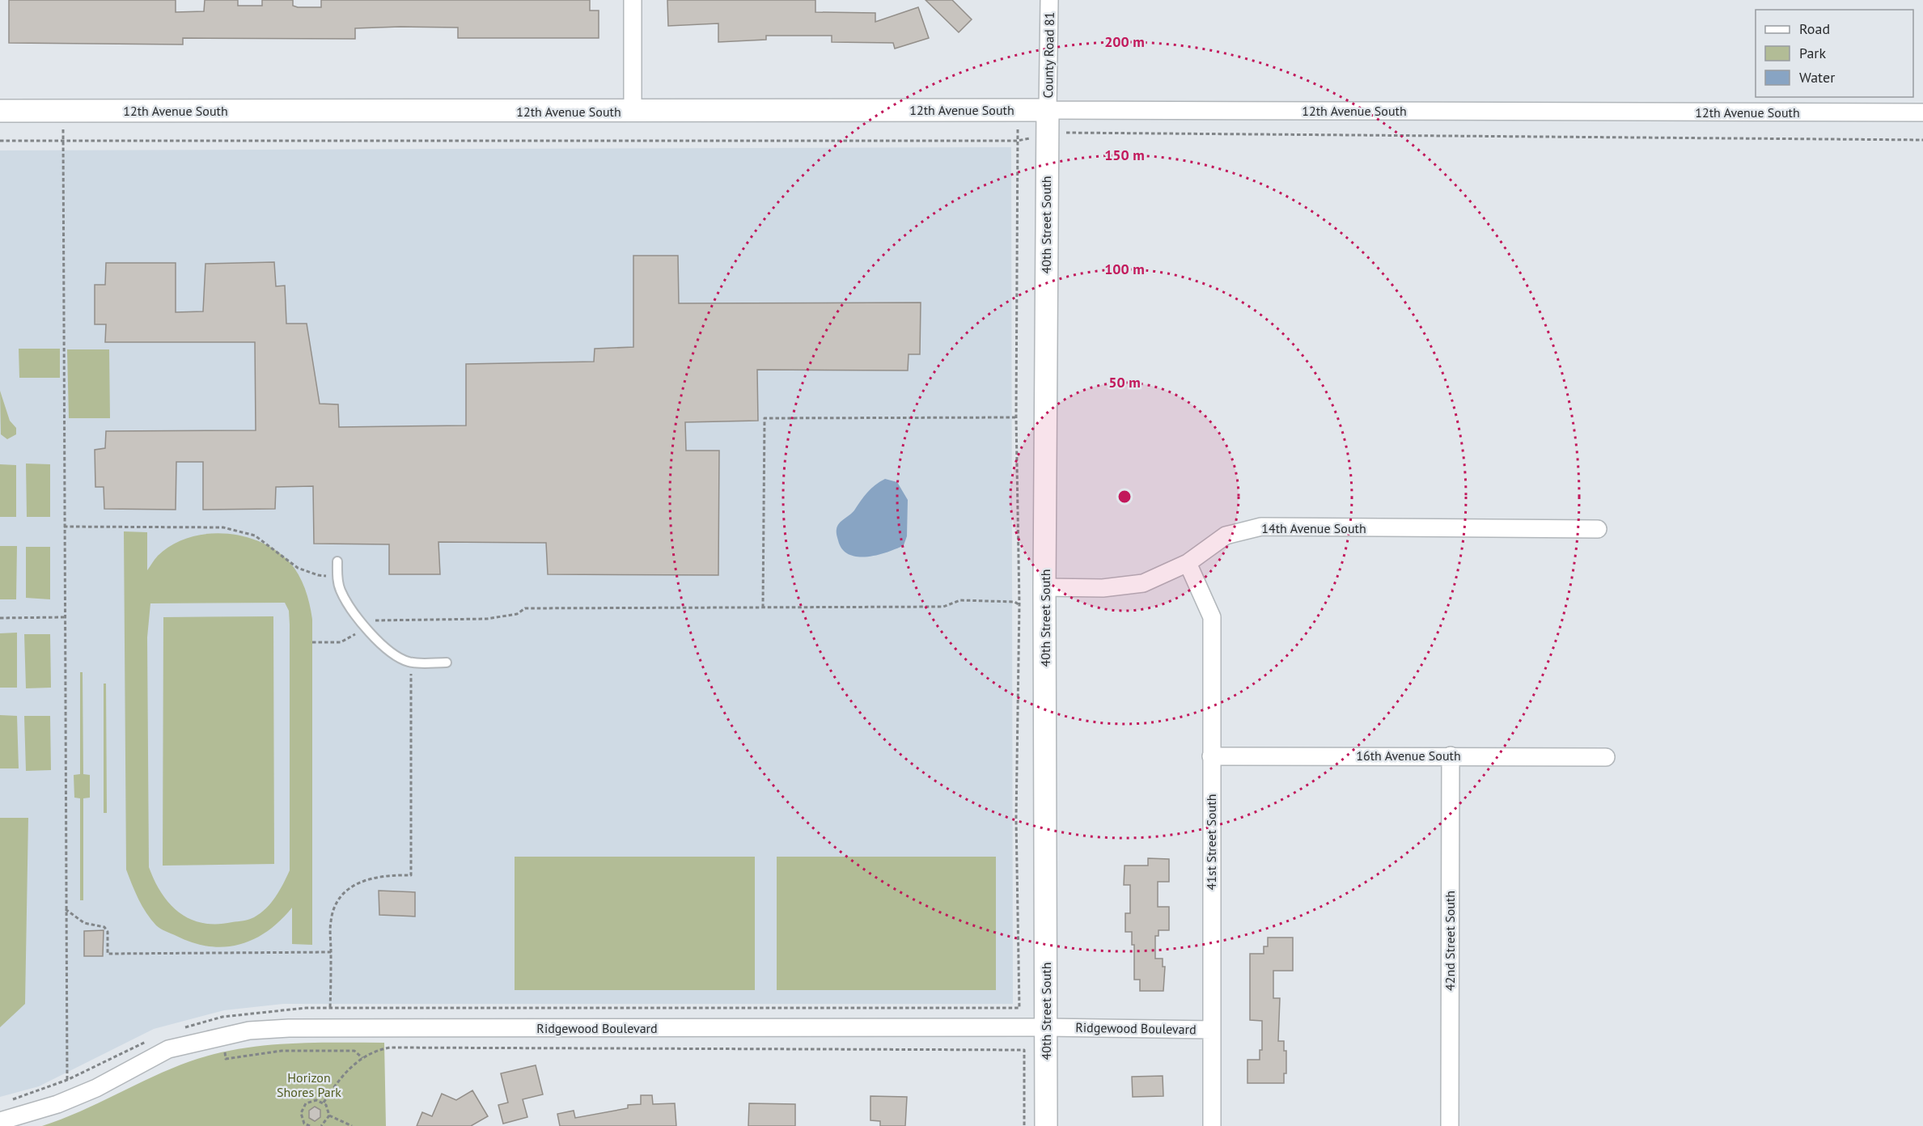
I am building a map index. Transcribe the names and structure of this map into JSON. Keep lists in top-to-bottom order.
{
  "streets": {
    "street": [
      "County Road 81",
      "12th Avenue South",
      "40th Street South",
      "14th Avenue South",
      "16th Avenue South",
      "41st Street South",
      "42nd Street South",
      "Ridgewood Boulevard"
    ]
  },
  "crossings": [
    ["County Road 81", "12th Avenue South"],
    ["County Road 81", "40th Street South"],
    ["12th Avenue South", "40th Street South"],
    ["40th Street South", "14th Avenue South"],
    ["40th Street South", "Ridgewood Boulevard"],
    ["14th Avenue South", "41st Street South"],
    ["16th Avenue South", "41st Street South"],
    ["16th Avenue South", "42nd Street South"],
    ["41st Street South", "Ridgewood Boulevard"]
  ],
  "parks": ["Horizon Shores Park"],
  "legend": ["Road", "Park", "Water"],
  "rings": [
    "200 m",
    "150 m",
    "100 m",
    "50 m"
  ]
}
